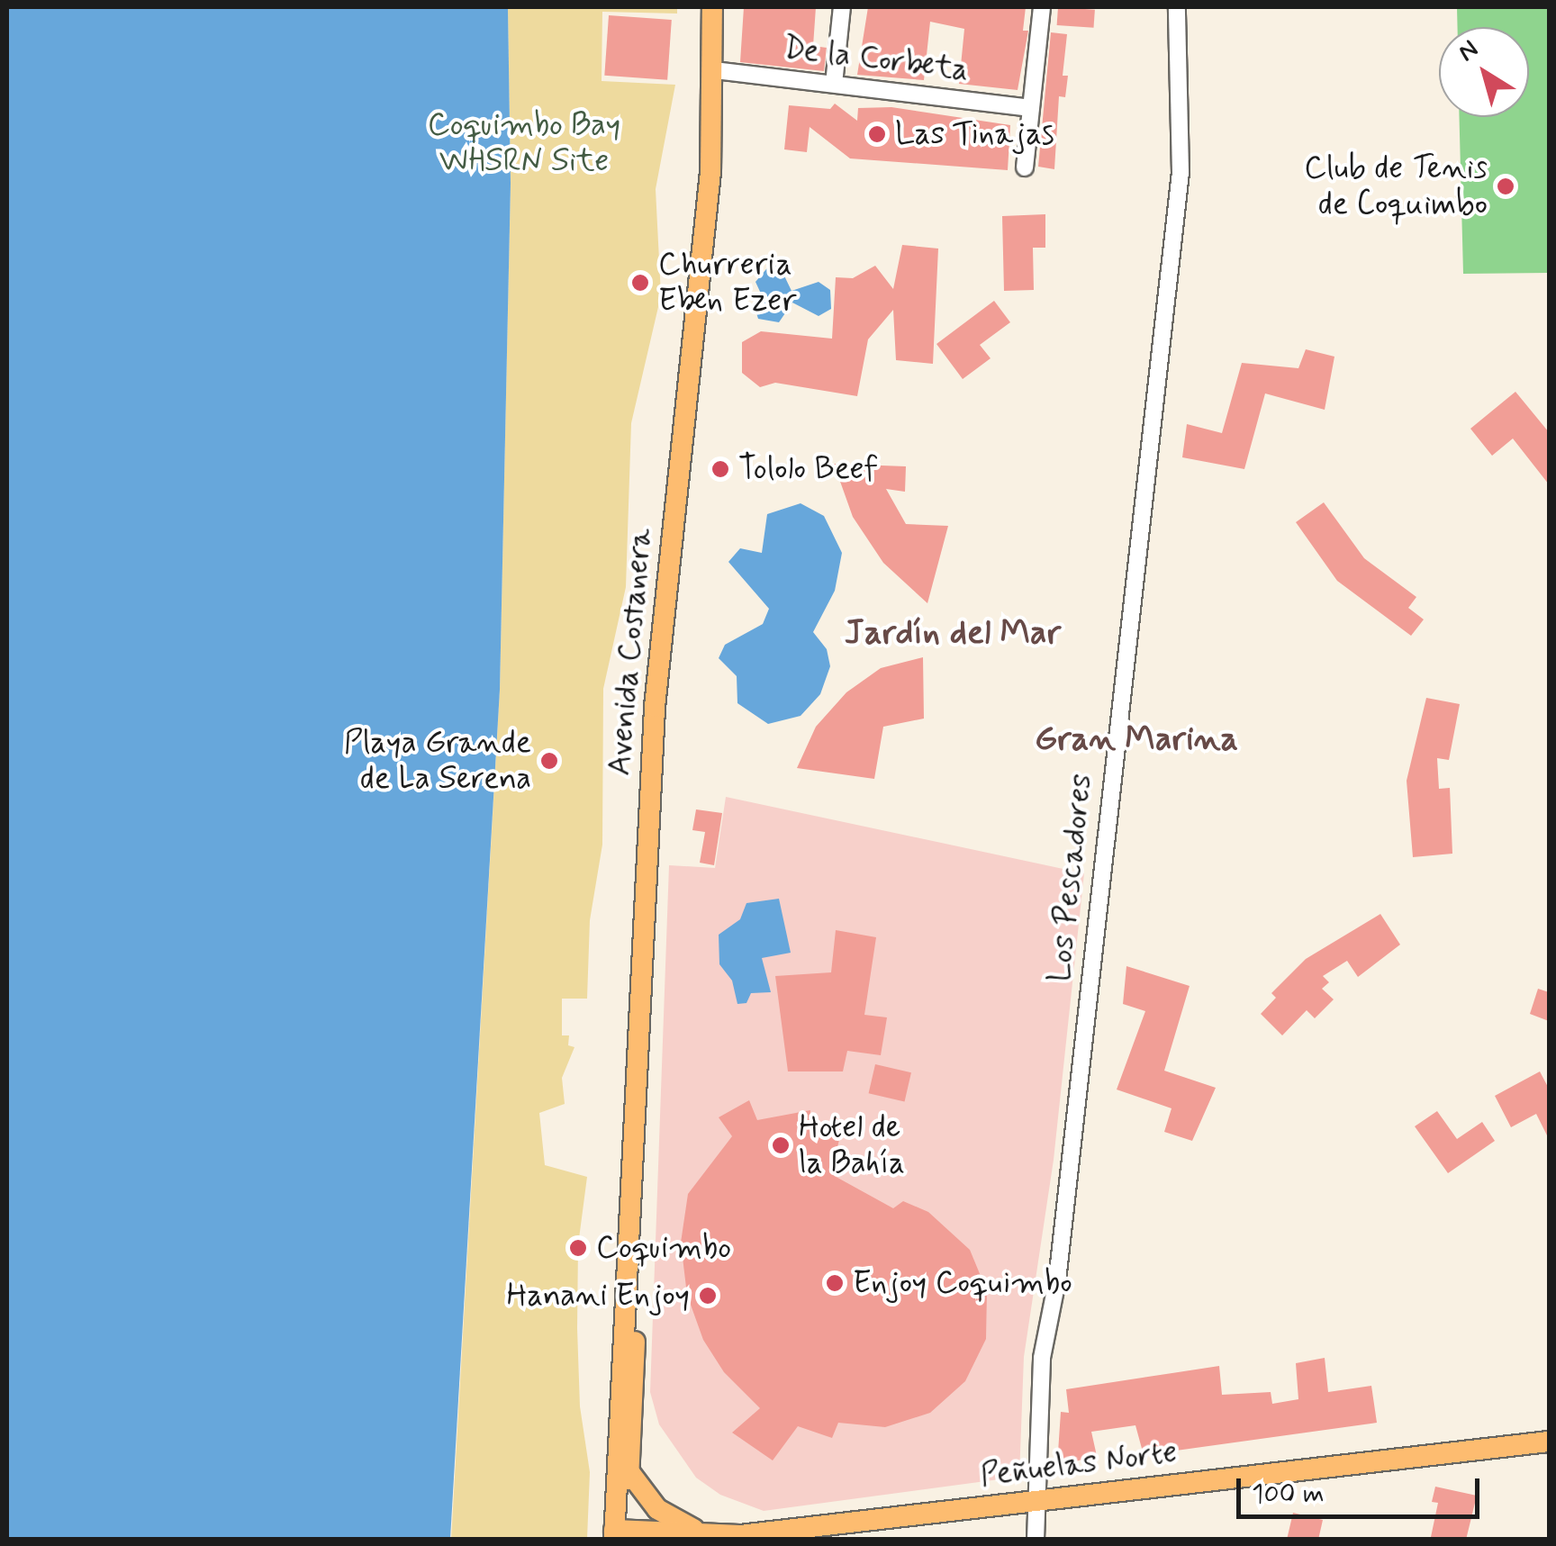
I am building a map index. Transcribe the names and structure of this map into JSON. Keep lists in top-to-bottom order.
{
  "streets": {
    "main road": ["Avenida Costanera", "Peñuelas Norte"],
    "street": ["De la Corbeta", "Los Pescadores"]
  },
  "crossings": [
    ["De la Corbeta", "Avenida Costanera"],
    ["Avenida Costanera", "Peñuelas Norte"],
    ["Los Pescadores", "Peñuelas Norte"]
  ],
  "districts": ["Jardín del Mar", "Gran Marina"],
  "parks": ["Coquimbo Bay WHSRN Site"],
  "places": [
    "Las Tinajas",
    "Club de Tenis de Coquimbo",
    "Churreria Eben Ezer",
    "Tololo Beef",
    "Playa Grande de La Serena",
    "Hotel de la Bahía",
    "Coquimbo",
    "Enjoy Coquimbo",
    "Hanani Enjoy"
  ],
  "scale_bar": "100 m",
  "north": "top left"
}
